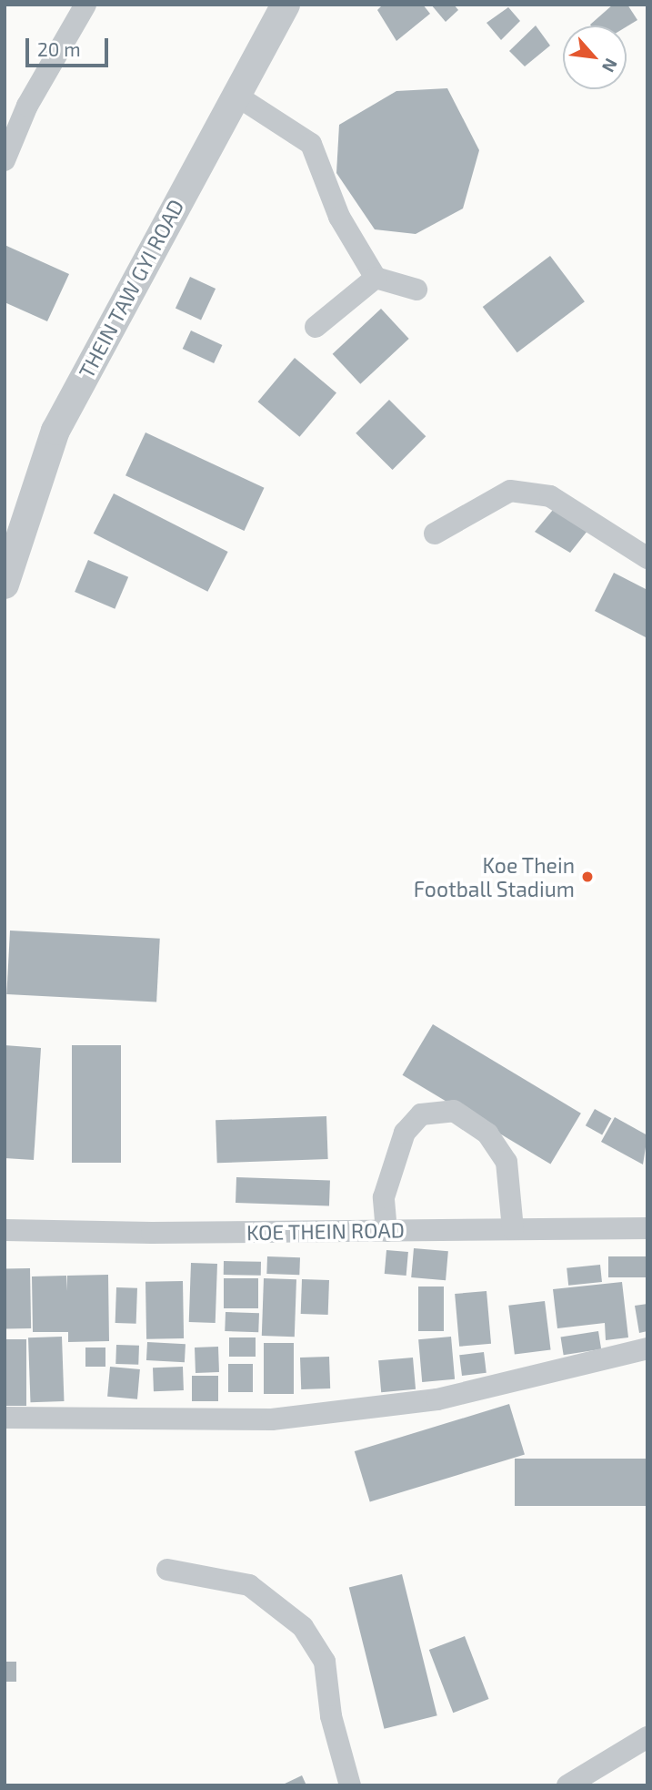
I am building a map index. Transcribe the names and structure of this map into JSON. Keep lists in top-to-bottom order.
{
  "streets": {
    "street": ["THEIN TAW GYI ROAD", "KOE THEIN ROAD"]
  },
  "places": ["Koe Thein Football Stadium"],
  "scale_bar": "20 m",
  "north": "bottom right"
}
